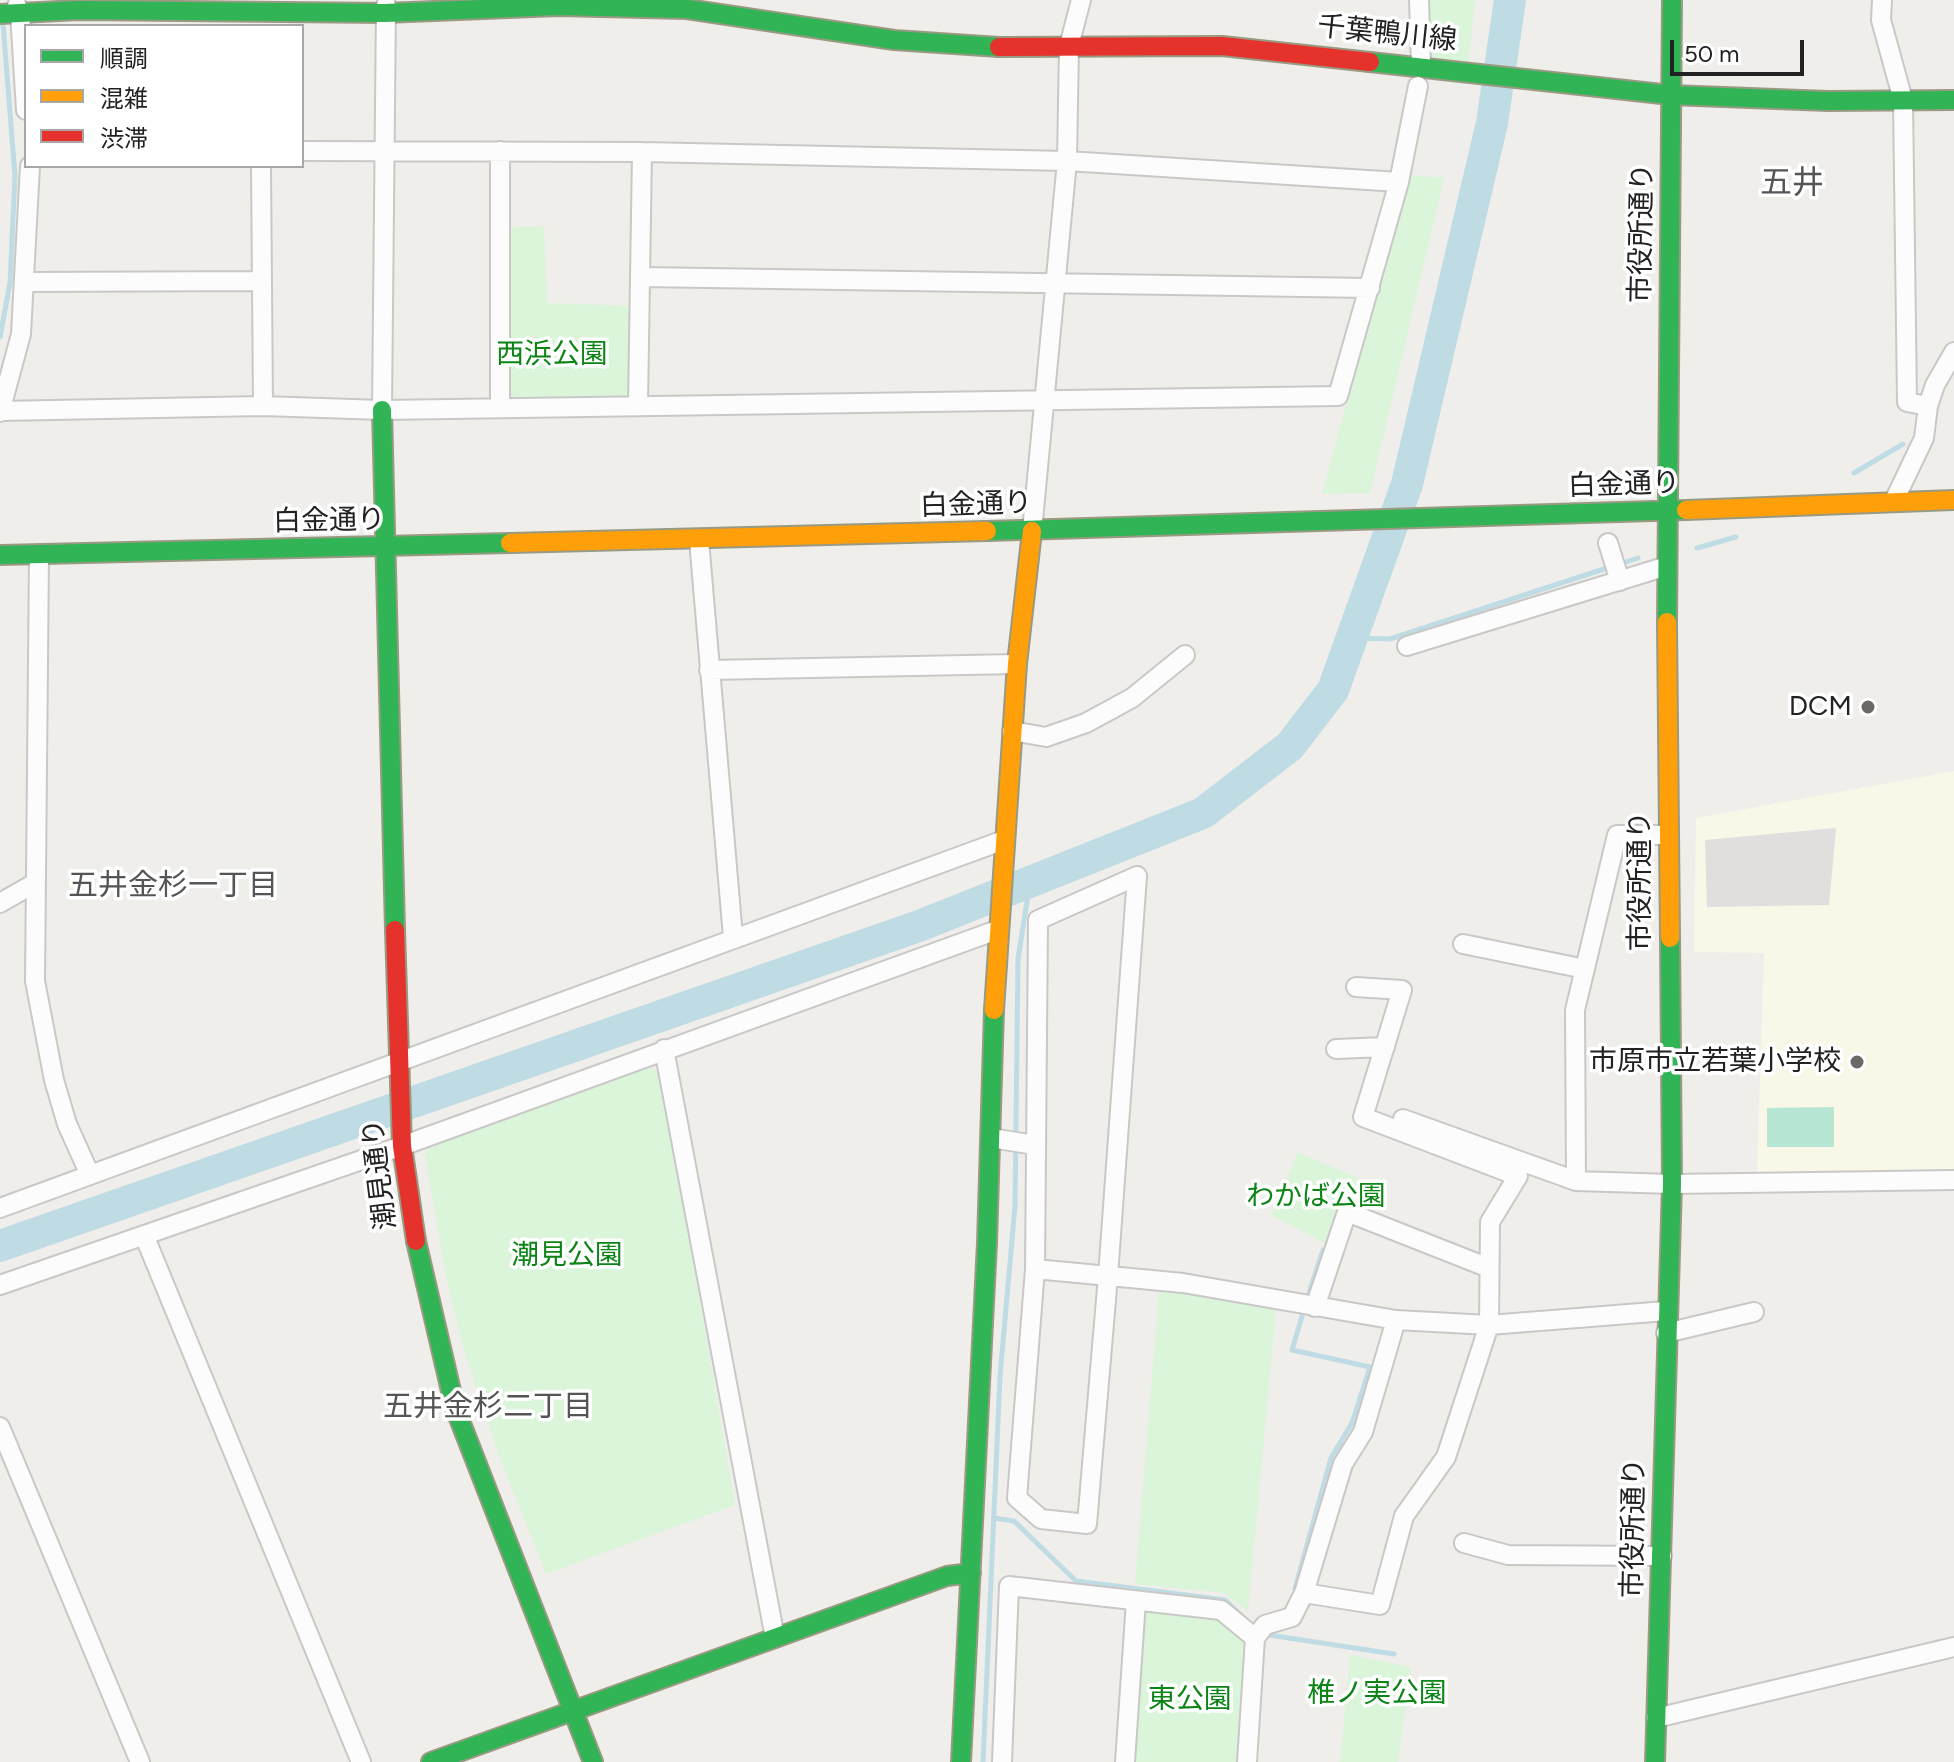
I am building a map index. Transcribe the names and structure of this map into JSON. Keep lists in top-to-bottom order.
{
  "streets": {
    "street": [
      "千葉鴨川線",
      "市役所通り",
      "白金通り",
      "潮見通り"
    ]
  },
  "crossings": [
    ["千葉鴨川線", "市役所通り"],
    ["市役所通り", "白金通り"],
    ["白金通り", "潮見通り"]
  ],
  "districts": ["五井", "五井金杉一丁目", "五井金杉二丁目"],
  "parks": [
    "西浜公園",
    "わかば公園",
    "潮見公園",
    "椎ノ実公園",
    "東公園"
  ],
  "places": ["DCM", "市原市立若葉小学校"],
  "legend": ["順調", "混雑", "渋滞"],
  "scale_bar": "50 m"
}
